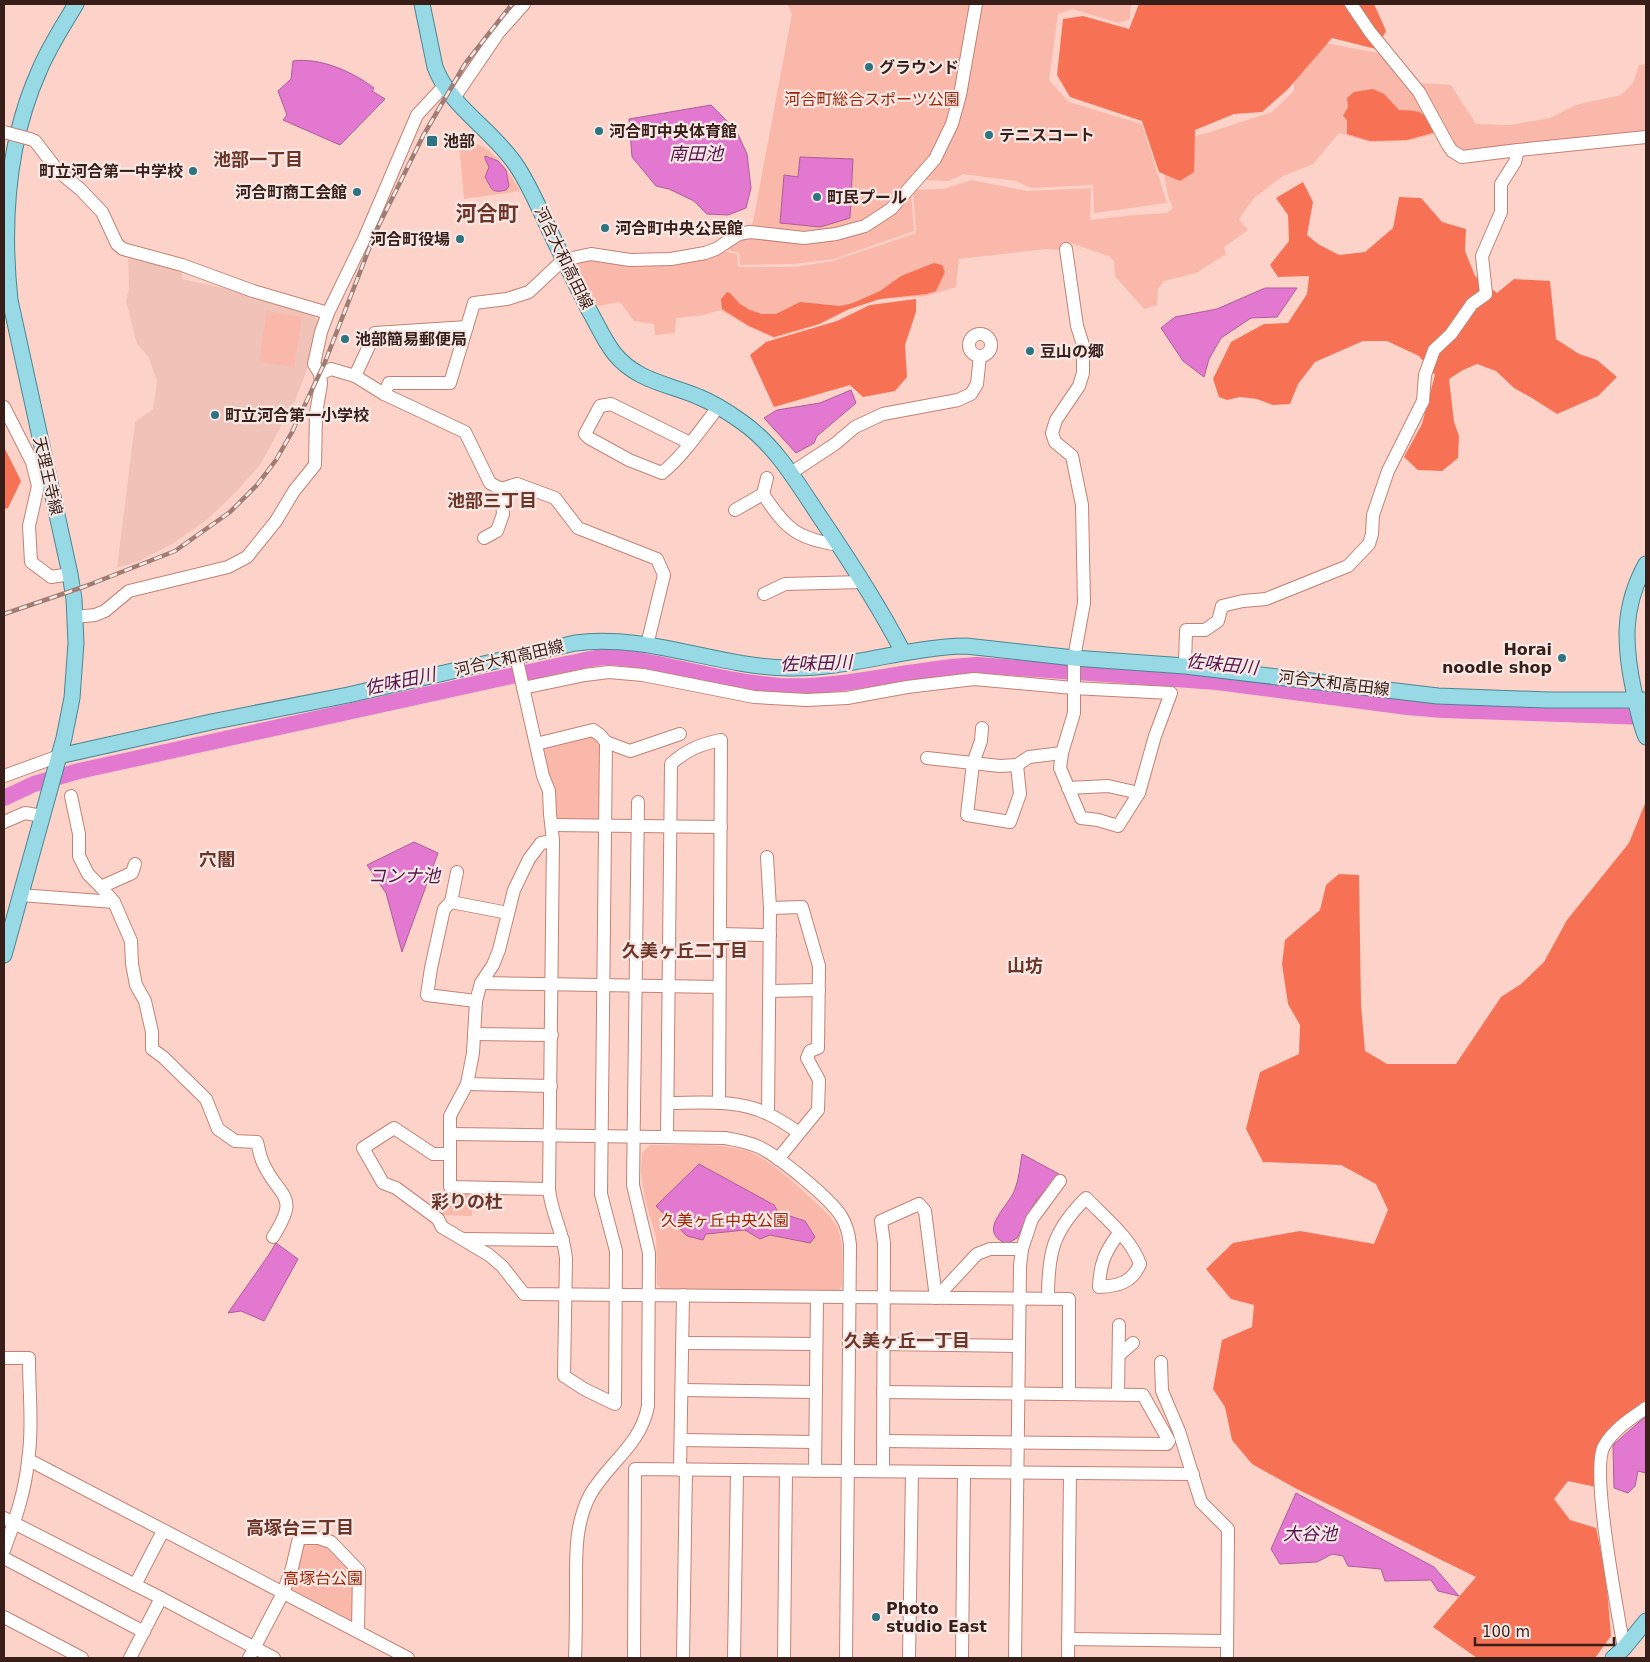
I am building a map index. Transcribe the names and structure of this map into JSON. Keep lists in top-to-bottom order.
{
  "streets": {
    "main road": ["河合大和高田線", "天理王寺線"]
  },
  "crossings": [
    ["河合大和高田線", "天理王寺線"]
  ],
  "districts": [
    "池部一丁目",
    "河合町",
    "池部三丁目",
    "穴闇",
    "久美ヶ丘二丁目",
    "山坊",
    "彩りの杜",
    "久美ヶ丘一丁目",
    "高塚台三丁目"
  ],
  "water": [
    "南田池",
    "佐味田川",
    "コンナ池",
    "大谷池"
  ],
  "parks": ["河合町総合スポーツ公園", "久美ヶ丘中央公園", "高塚台公園"],
  "places": {
    "other": [
      "グラウンド",
      "河合町中央体育館",
      "テニスコート",
      "町立河合第一中学校",
      "河合町商工会館",
      "町民プール",
      "河合町中央公民館",
      "河合町役場",
      "池部簡易郵便局",
      "豆山の郷",
      "町立河合第一小学校",
      "Horai noodle shop",
      "Photo studio East"
    ],
    "transit": ["池部"]
  },
  "scale_bar": "100 m"
}
